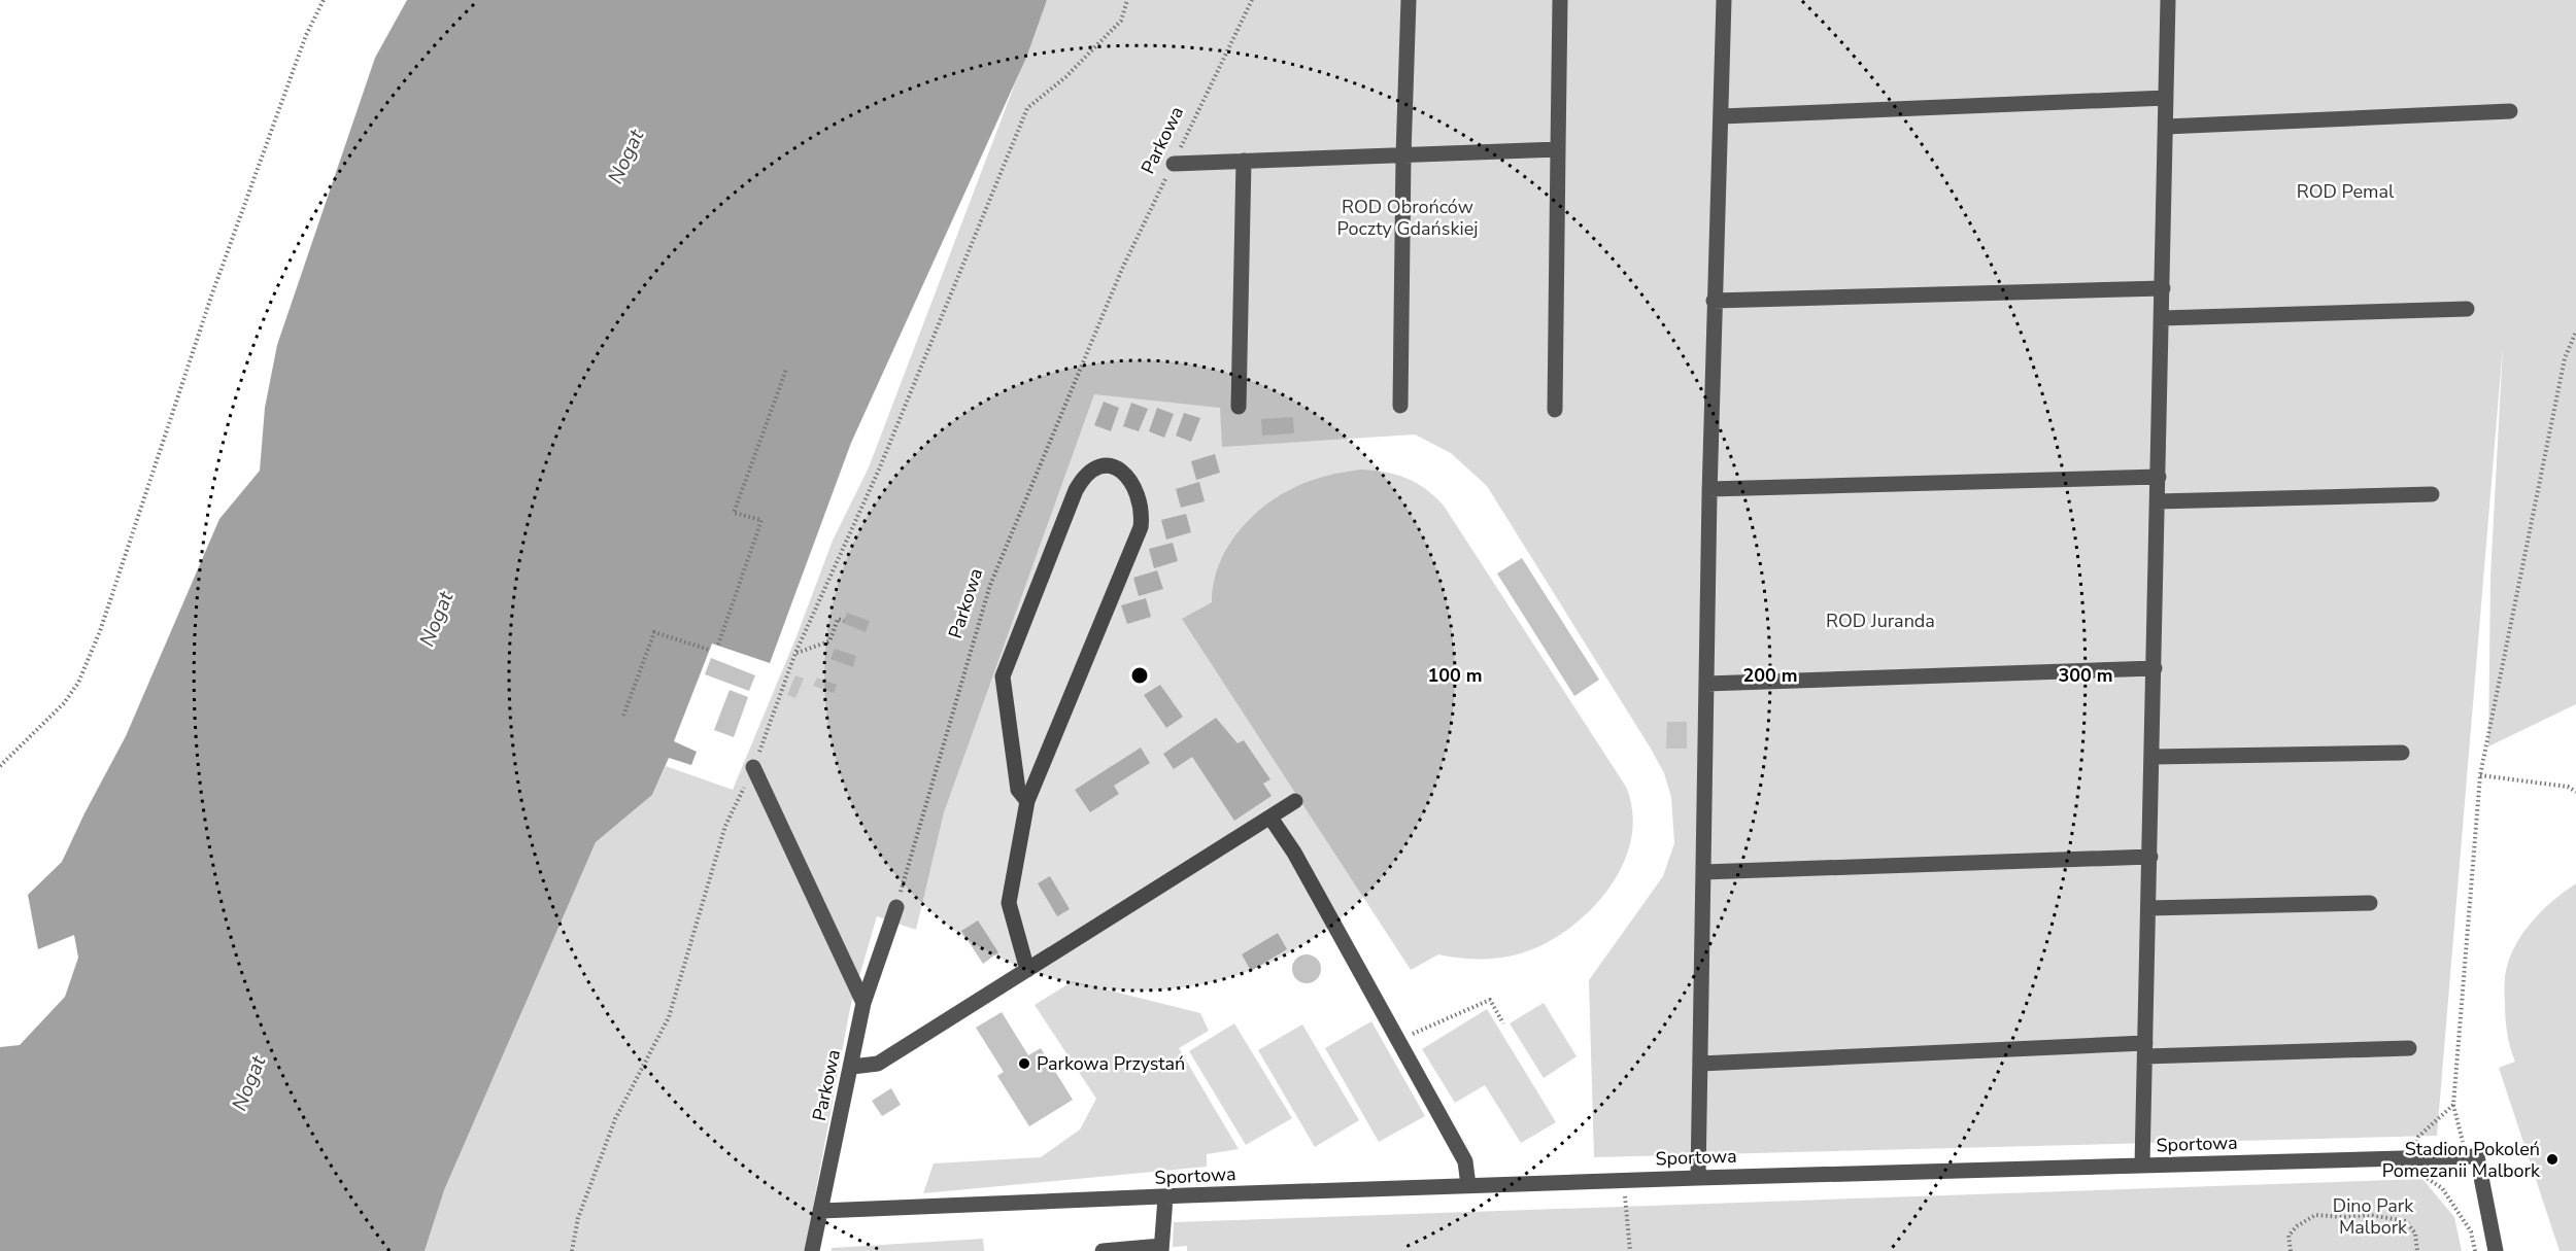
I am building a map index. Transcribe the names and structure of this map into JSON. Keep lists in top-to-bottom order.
{
  "streets": {
    "street": ["Parkowa", "Sportowa"]
  },
  "crossings": [
    ["Parkowa", "Sportowa"]
  ],
  "water": ["Nogat"],
  "parks": [
    "ROD Pemal",
    "ROD Obrońców Poczty Gdańskiej",
    "ROD Juranda",
    "Dino Park Malbork"
  ],
  "places": ["Parkowa Przystań", "Stadion Pokoleń Pomezanii Malbork"],
  "rings": ["100 m", "200 m", "300 m"]
}
